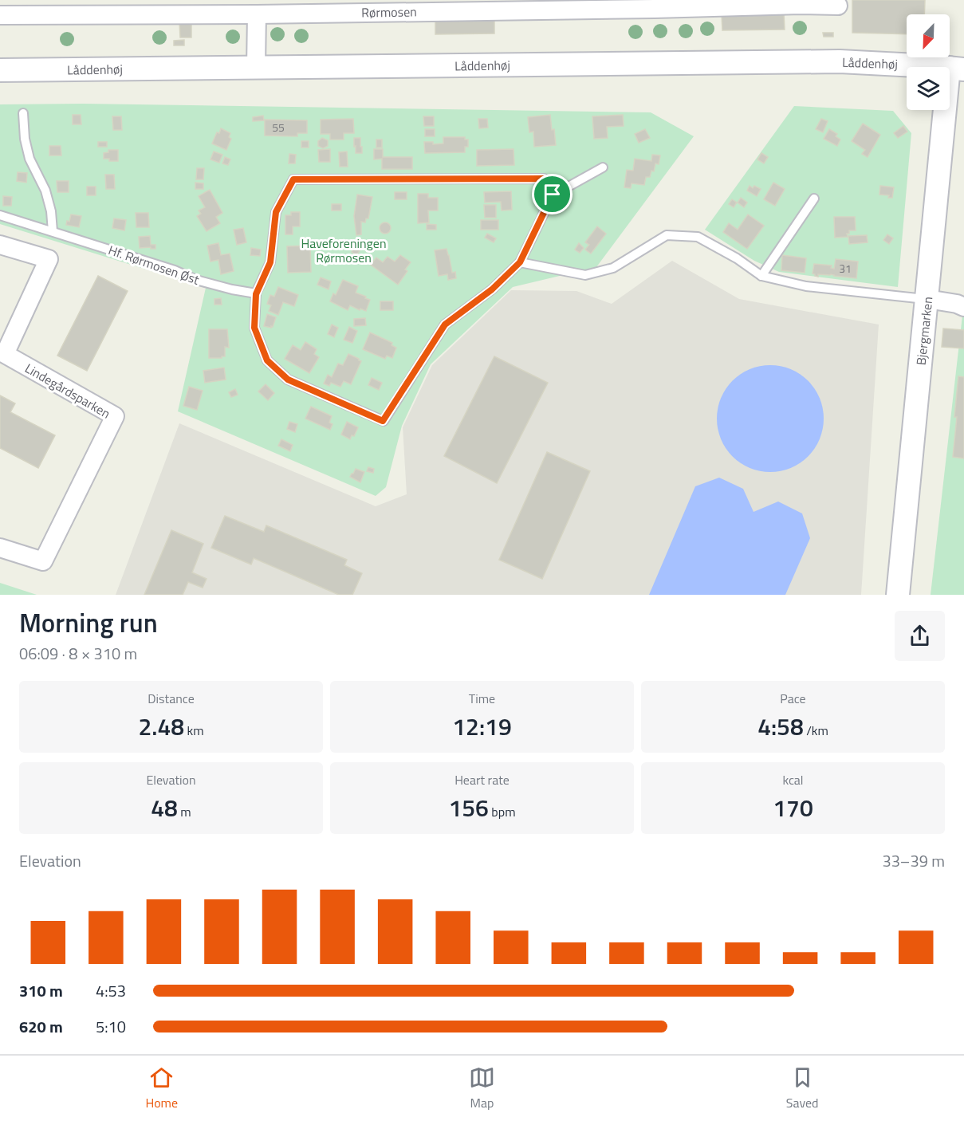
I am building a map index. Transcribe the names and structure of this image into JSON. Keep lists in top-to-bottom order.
{
  "streets": {
    "street": [
      "Rørmosen",
      "Låddenhøj",
      "Bjergmarken",
      "Lindegårdsparken"
    ],
    "lane": ["Hf. Rørmosen Øst"]
  },
  "crossings": [
    ["Låddenhøj", "Bjergmarken"]
  ],
  "parks": ["Haveforeningen Rørmosen"],
  "house_numbers": ["55", "31"],
  "north": "bottom left",
  "page": {
    "heading": ["Morning run", "06:09 · 8 × 310 m"],
    "stats": [
      ["Distance", "2.48 km"],
      ["Time", "12:19"],
      ["Pace", "4:58 /km"],
      ["Elevation", "48 m"],
      ["Heart rate", "156 bpm"],
      ["kcal", "170"]
    ],
    "chart": ["Elevation", "33–39 m"],
    "list": [
      {
        "name": "310 m",
        "note": "4:53"
      },
      {
        "name": "620 m",
        "note": "5:10"
      }
    ],
    "tabs": ["Home", "Map", "Saved"]
  }
}
